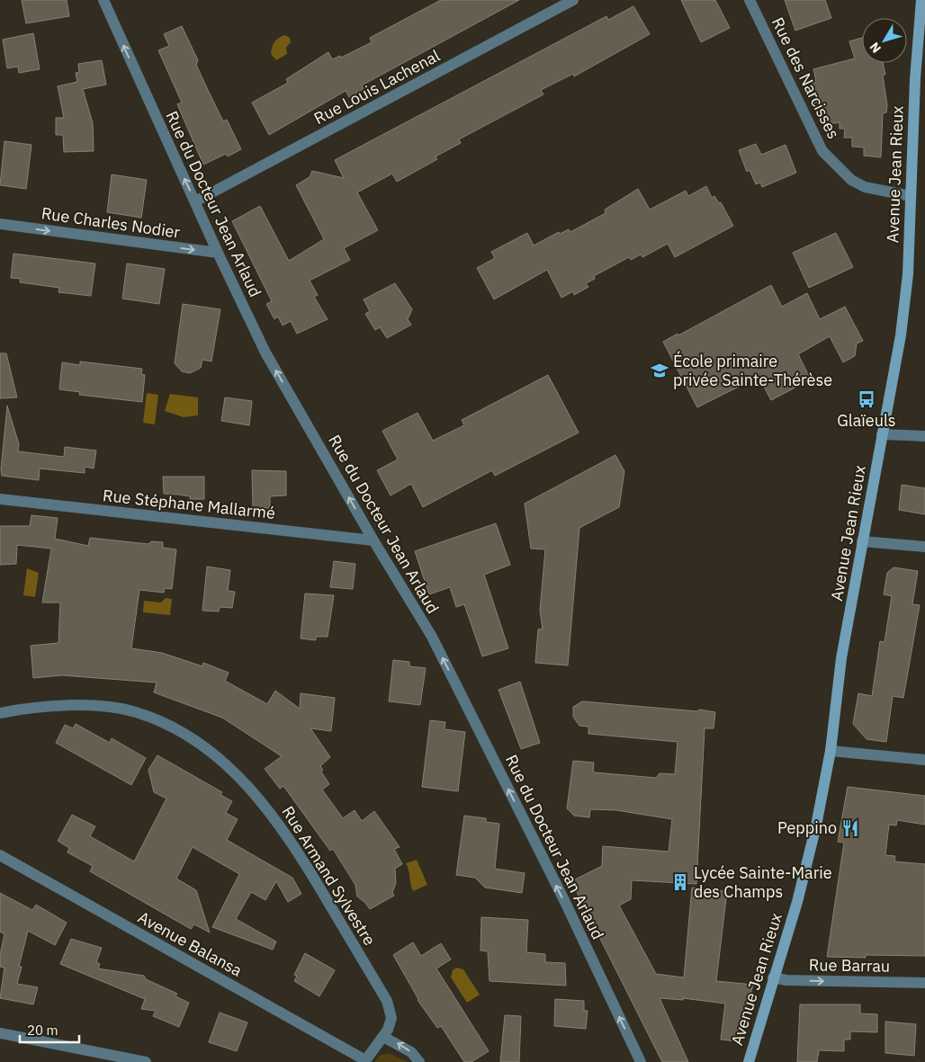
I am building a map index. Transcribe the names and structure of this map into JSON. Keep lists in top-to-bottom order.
{
  "streets": {
    "main road": ["Avenue Jean Rieux"],
    "street": [
      "Rue des Narcisses",
      "Rue Louis Lachenal",
      "Rue du Docteur Jean Arlaud",
      "Rue Charles Nodier",
      "Rue Stéphane Mallarmé",
      "Rue Armand Sylvestre",
      "Avenue Balansa",
      "Rue Barrau"
    ]
  },
  "crossings": [
    ["Rue des Narcisses", "Avenue Jean Rieux"],
    ["Rue Louis Lachenal", "Rue du Docteur Jean Arlaud"],
    ["Avenue Jean Rieux", "Rue Barrau"],
    ["Rue du Docteur Jean Arlaud", "Rue Charles Nodier"],
    ["Rue du Docteur Jean Arlaud", "Rue Stéphane Mallarmé"],
    ["Rue Armand Sylvestre", "Avenue Balansa"]
  ],
  "one_way": ["Rue du Docteur Jean Arlaud", "Rue Charles Nodier", "Rue Barrau"],
  "places": {
    "school or university": ["École primaire privée Sainte-Thérèse"],
    "bus stop": ["Glaïeuls"],
    "restaurant": ["Peppino"],
    "building": ["Lycée Sainte-Marie des Champs"]
  },
  "scale_bar": "20 m",
  "north": "bottom left"
}
